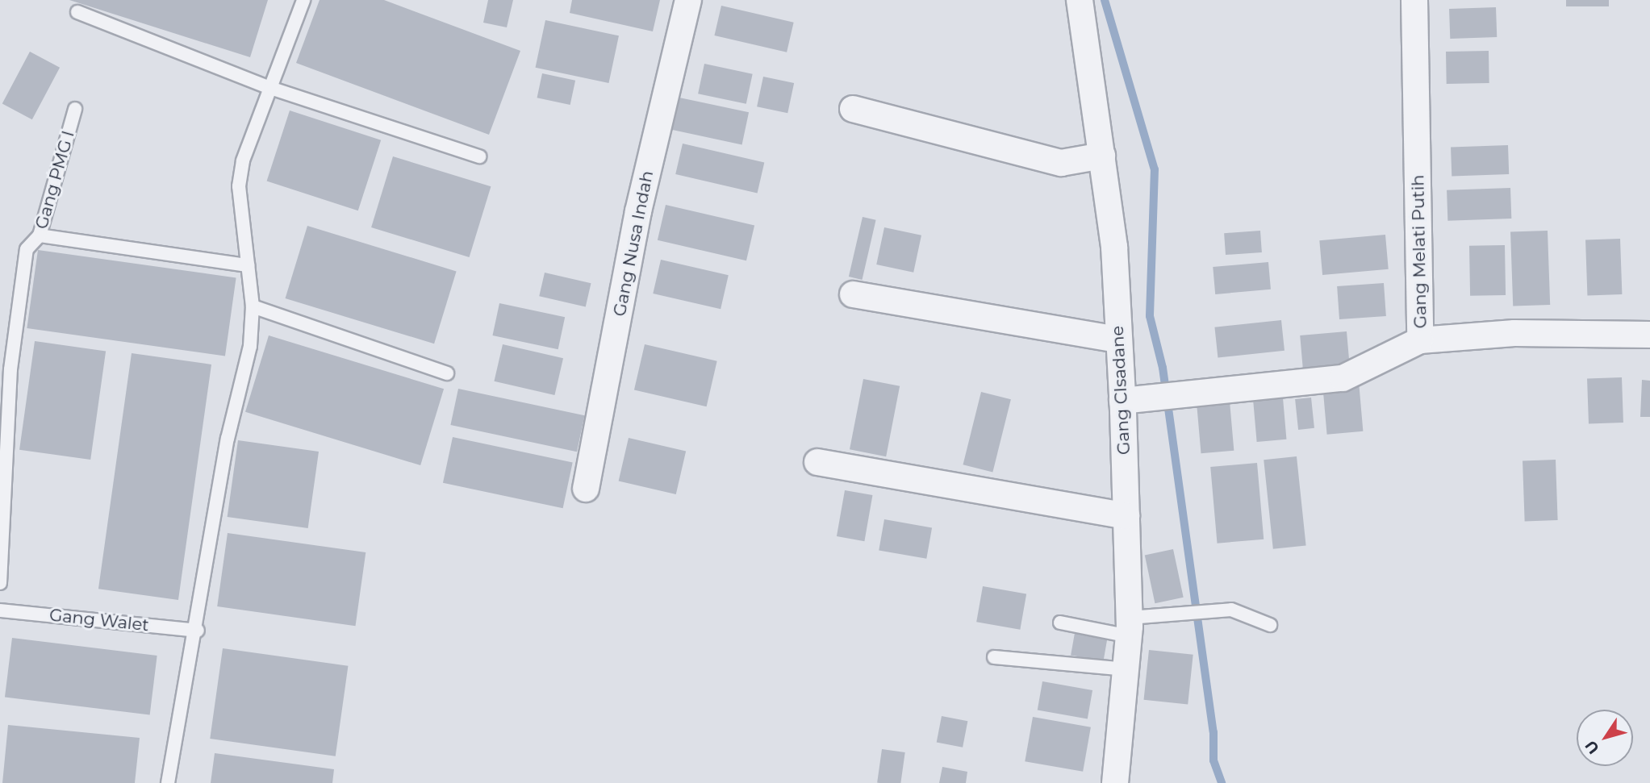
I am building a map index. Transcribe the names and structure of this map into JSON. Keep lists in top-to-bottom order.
{
  "streets": {
    "street": ["Gang Nusa Indah", "Gang Melati Putih", "Gang CIsadane"],
    "lane": ["Gang PMG I", "Gang Walet"]
  },
  "north": "bottom left"
}
